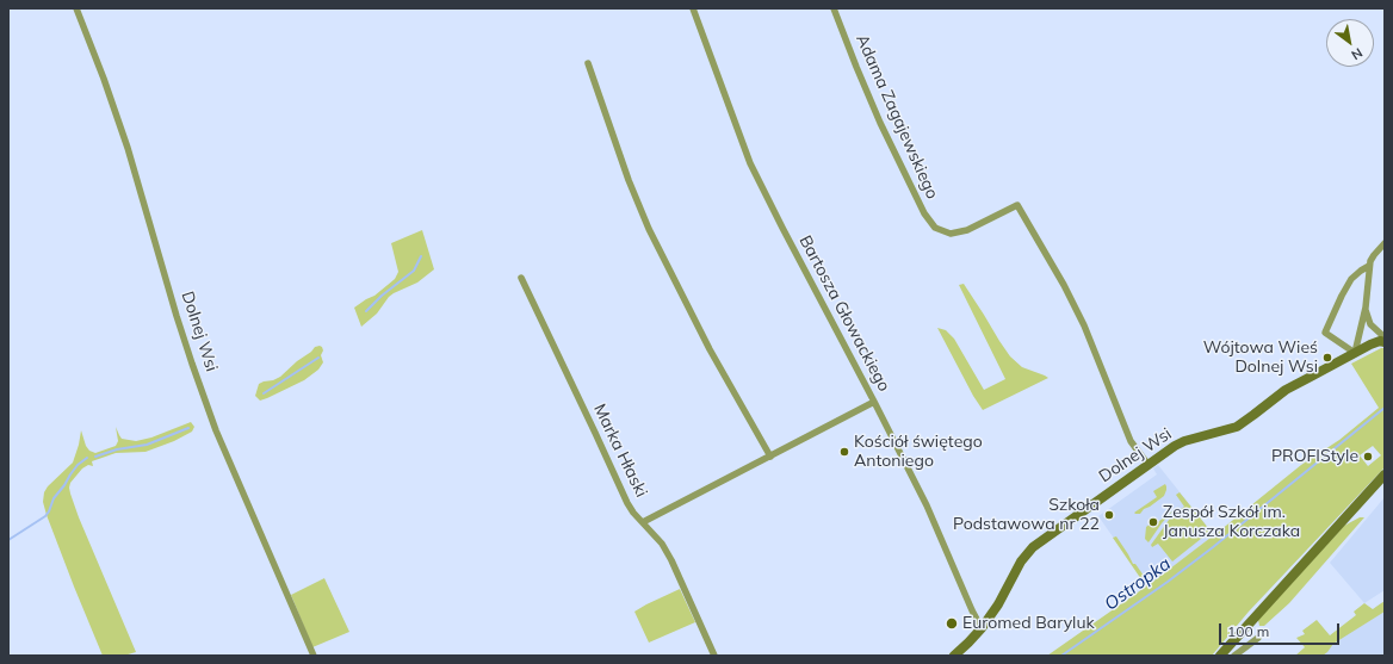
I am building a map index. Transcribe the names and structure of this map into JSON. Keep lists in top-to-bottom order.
{
  "streets": {
    "main road": ["Dolnej Wsi"],
    "street": ["Adama Zagajewskiego", "Bartosza Głowackiego", "Marka Hłaski"]
  },
  "crossings": [
    ["Adama Zagajewskiego", "Dolnej Wsi"],
    ["Bartosza Głowackiego", "Dolnej Wsi"]
  ],
  "water": ["Ostropka"],
  "places": [
    "Wójtowa Wieś Dolnej Wsi",
    "Kościół świętego Antoniego",
    "PROFIStyle",
    "Szkoła Podstawowa nr 22",
    "Zespół Szkół im. Janusza Korczaka",
    "Euromed Baryluk"
  ],
  "scale_bar": "100 m",
  "north": "bottom right"
}
